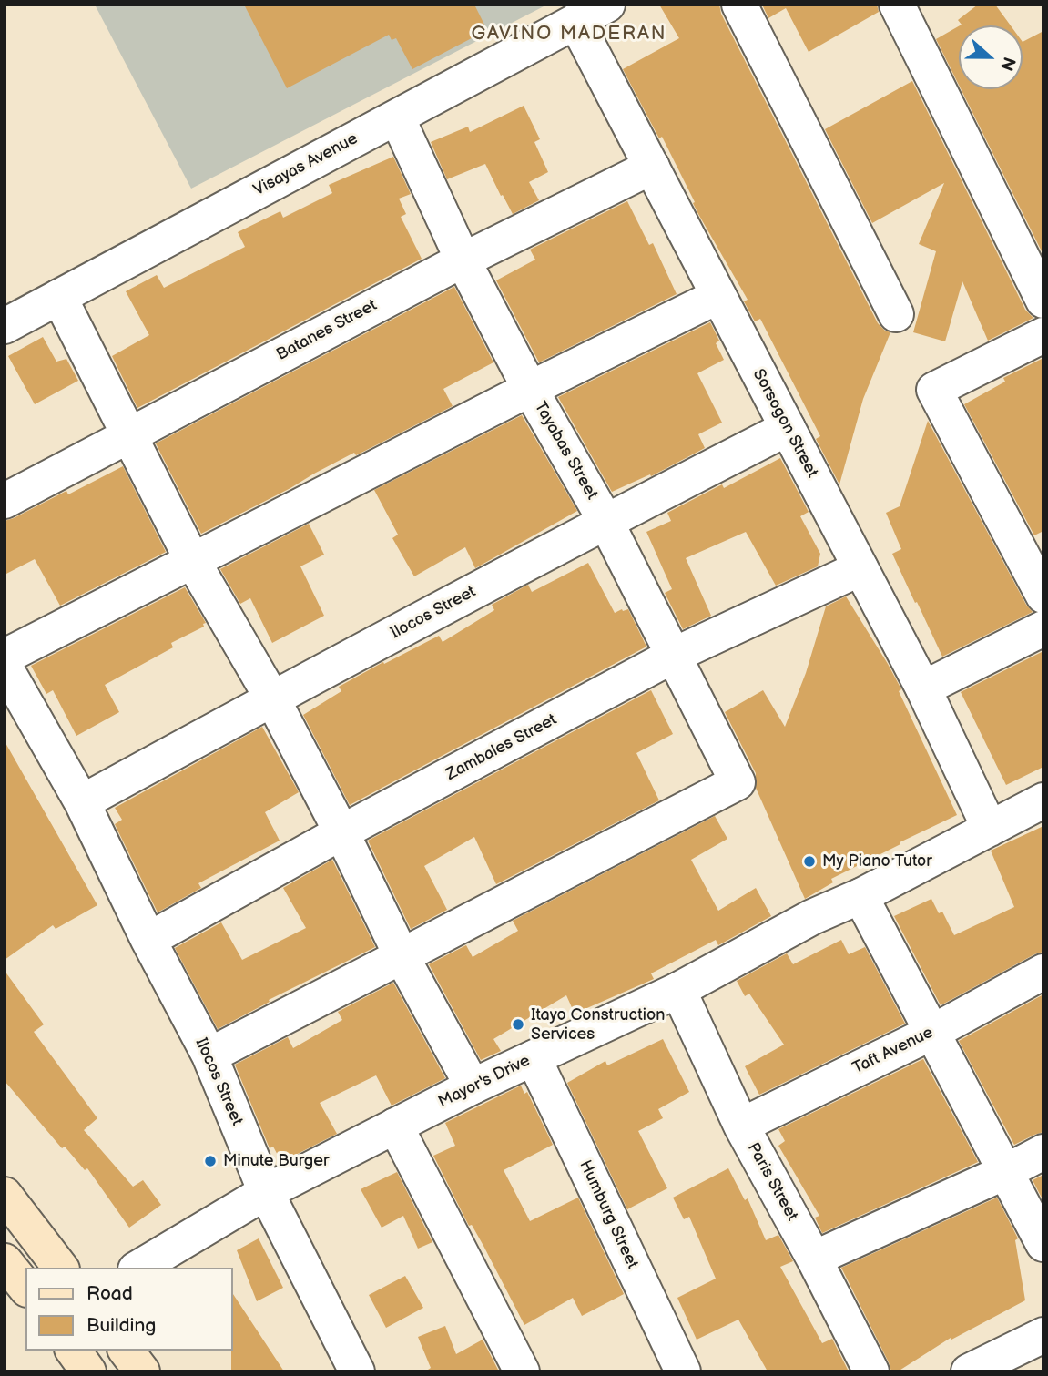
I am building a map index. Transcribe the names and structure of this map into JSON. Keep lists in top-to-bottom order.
{
  "streets": {
    "street": [
      "Visayas Avenue",
      "Batanes Street",
      "Sorsogon Street",
      "Tayabas Street",
      "Ilocos Street",
      "Zambales Street",
      "Taft Avenue",
      "Mayor's Drive",
      "Paris Street",
      "Humburg Street"
    ]
  },
  "crossings": [
    ["Visayas Avenue", "Sorsogon Street"],
    ["Visayas Avenue", "Tayabas Street"],
    ["Batanes Street", "Sorsogon Street"],
    ["Batanes Street", "Tayabas Street"],
    ["Sorsogon Street", "Ilocos Street"],
    ["Sorsogon Street", "Zambales Street"],
    ["Sorsogon Street", "Mayor's Drive"],
    ["Tayabas Street", "Ilocos Street"],
    ["Tayabas Street", "Zambales Street"],
    ["Ilocos Street", "Zambales Street"],
    ["Ilocos Street", "Mayor's Drive"],
    ["Taft Avenue", "Paris Street"],
    ["Mayor's Drive", "Paris Street"],
    ["Mayor's Drive", "Humburg Street"]
  ],
  "districts": ["GAVINO MADERAN"],
  "places": ["My Piano Tutor", "Itayo Construction Services", "Minute Burger"],
  "legend": ["Road", "Building"],
  "north": "right"
}
